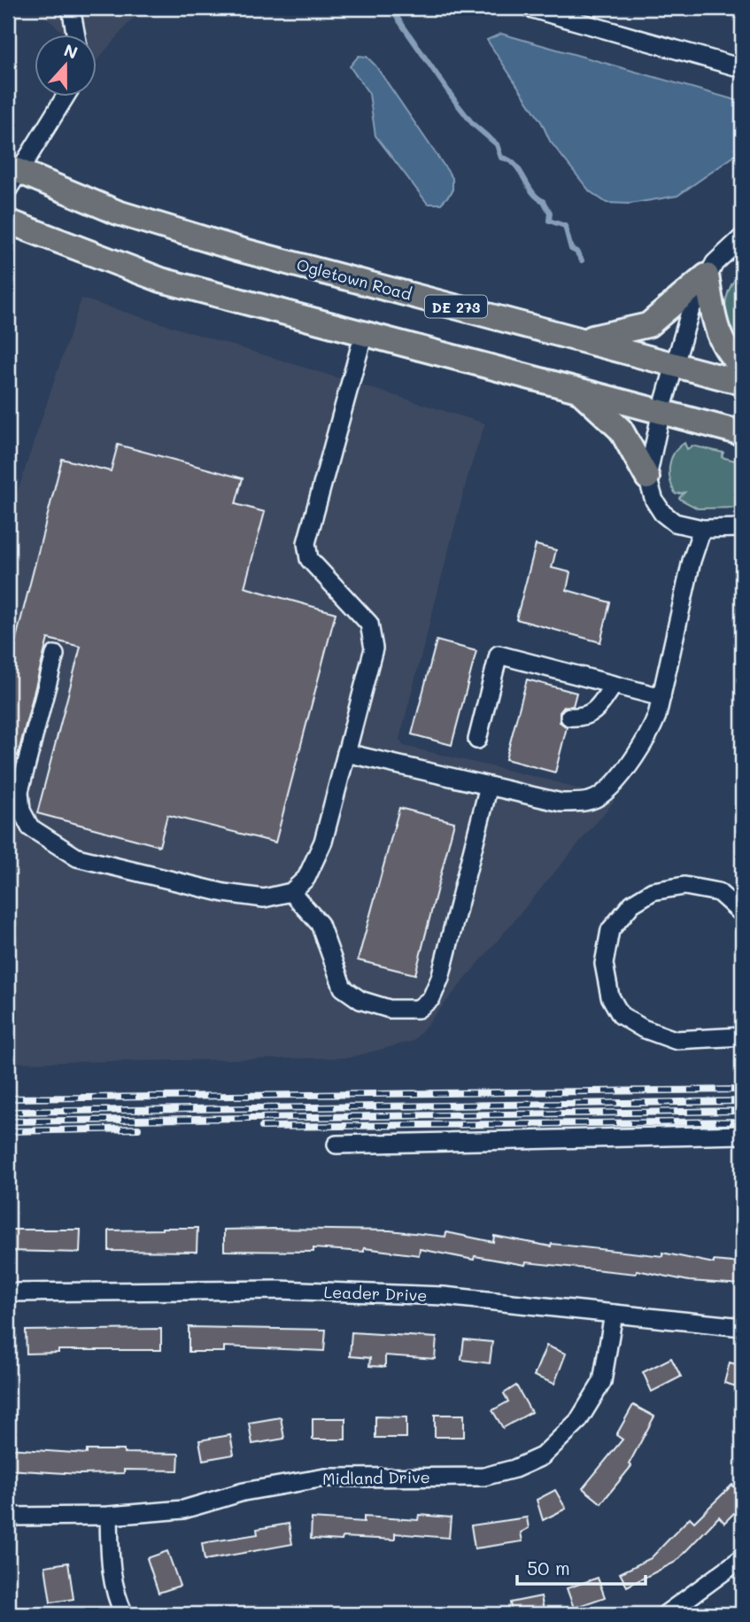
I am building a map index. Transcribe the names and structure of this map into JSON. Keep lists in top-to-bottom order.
{
  "streets": {
    "main road": ["Ogletown Road", "DE 273"],
    "street": ["Leader Drive", "Midland Drive"]
  },
  "crossings": [
    ["Leader Drive", "Midland Drive"]
  ],
  "scale_bar": "50 m",
  "north": "top"
}
